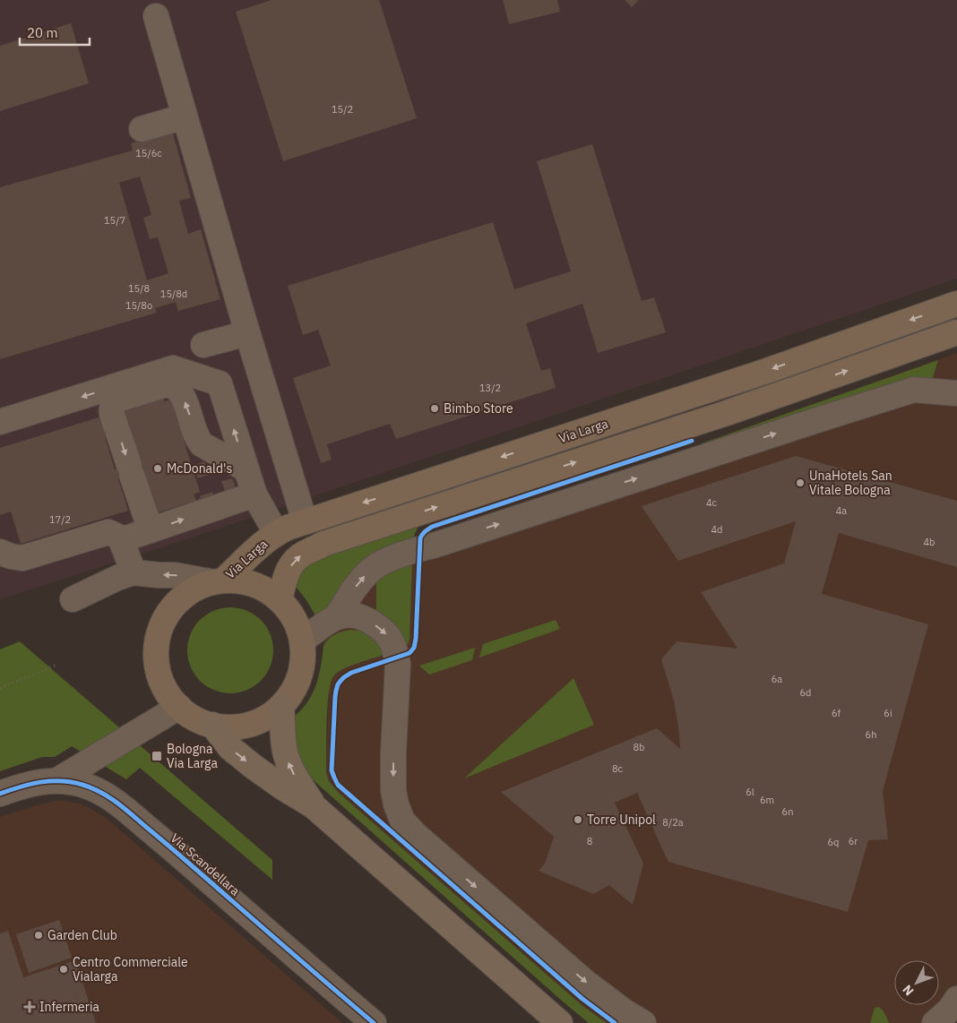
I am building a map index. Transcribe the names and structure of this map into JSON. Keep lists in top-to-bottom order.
{
  "streets": {
    "main road": ["Via Larga"],
    "street": ["Via Scandellara"]
  },
  "places": {
    "other": [
      "Bimbo Store",
      "McDonald's",
      "UnaHotels San Vitale Bologna",
      "Torre Unipol",
      "Garden Club",
      "Centro Commerciale Vialarga"
    ],
    "transit": ["Bologna Via Larga"],
    "health": ["Infermeria"]
  },
  "house_numbers": [
    "15/2",
    "15/6c",
    "15/7",
    "15/8",
    "15/8d",
    "15/8o",
    "13/2",
    "4c",
    "4a",
    "17/2",
    "4d",
    "4b",
    "6a",
    "6d",
    "6f",
    "6i",
    "6h",
    "8b",
    "8c",
    "6l",
    "6m",
    "6n",
    "8/2a",
    "8",
    "6r",
    "6q"
  ],
  "scale_bar": "20 m",
  "north": "bottom left"
}
